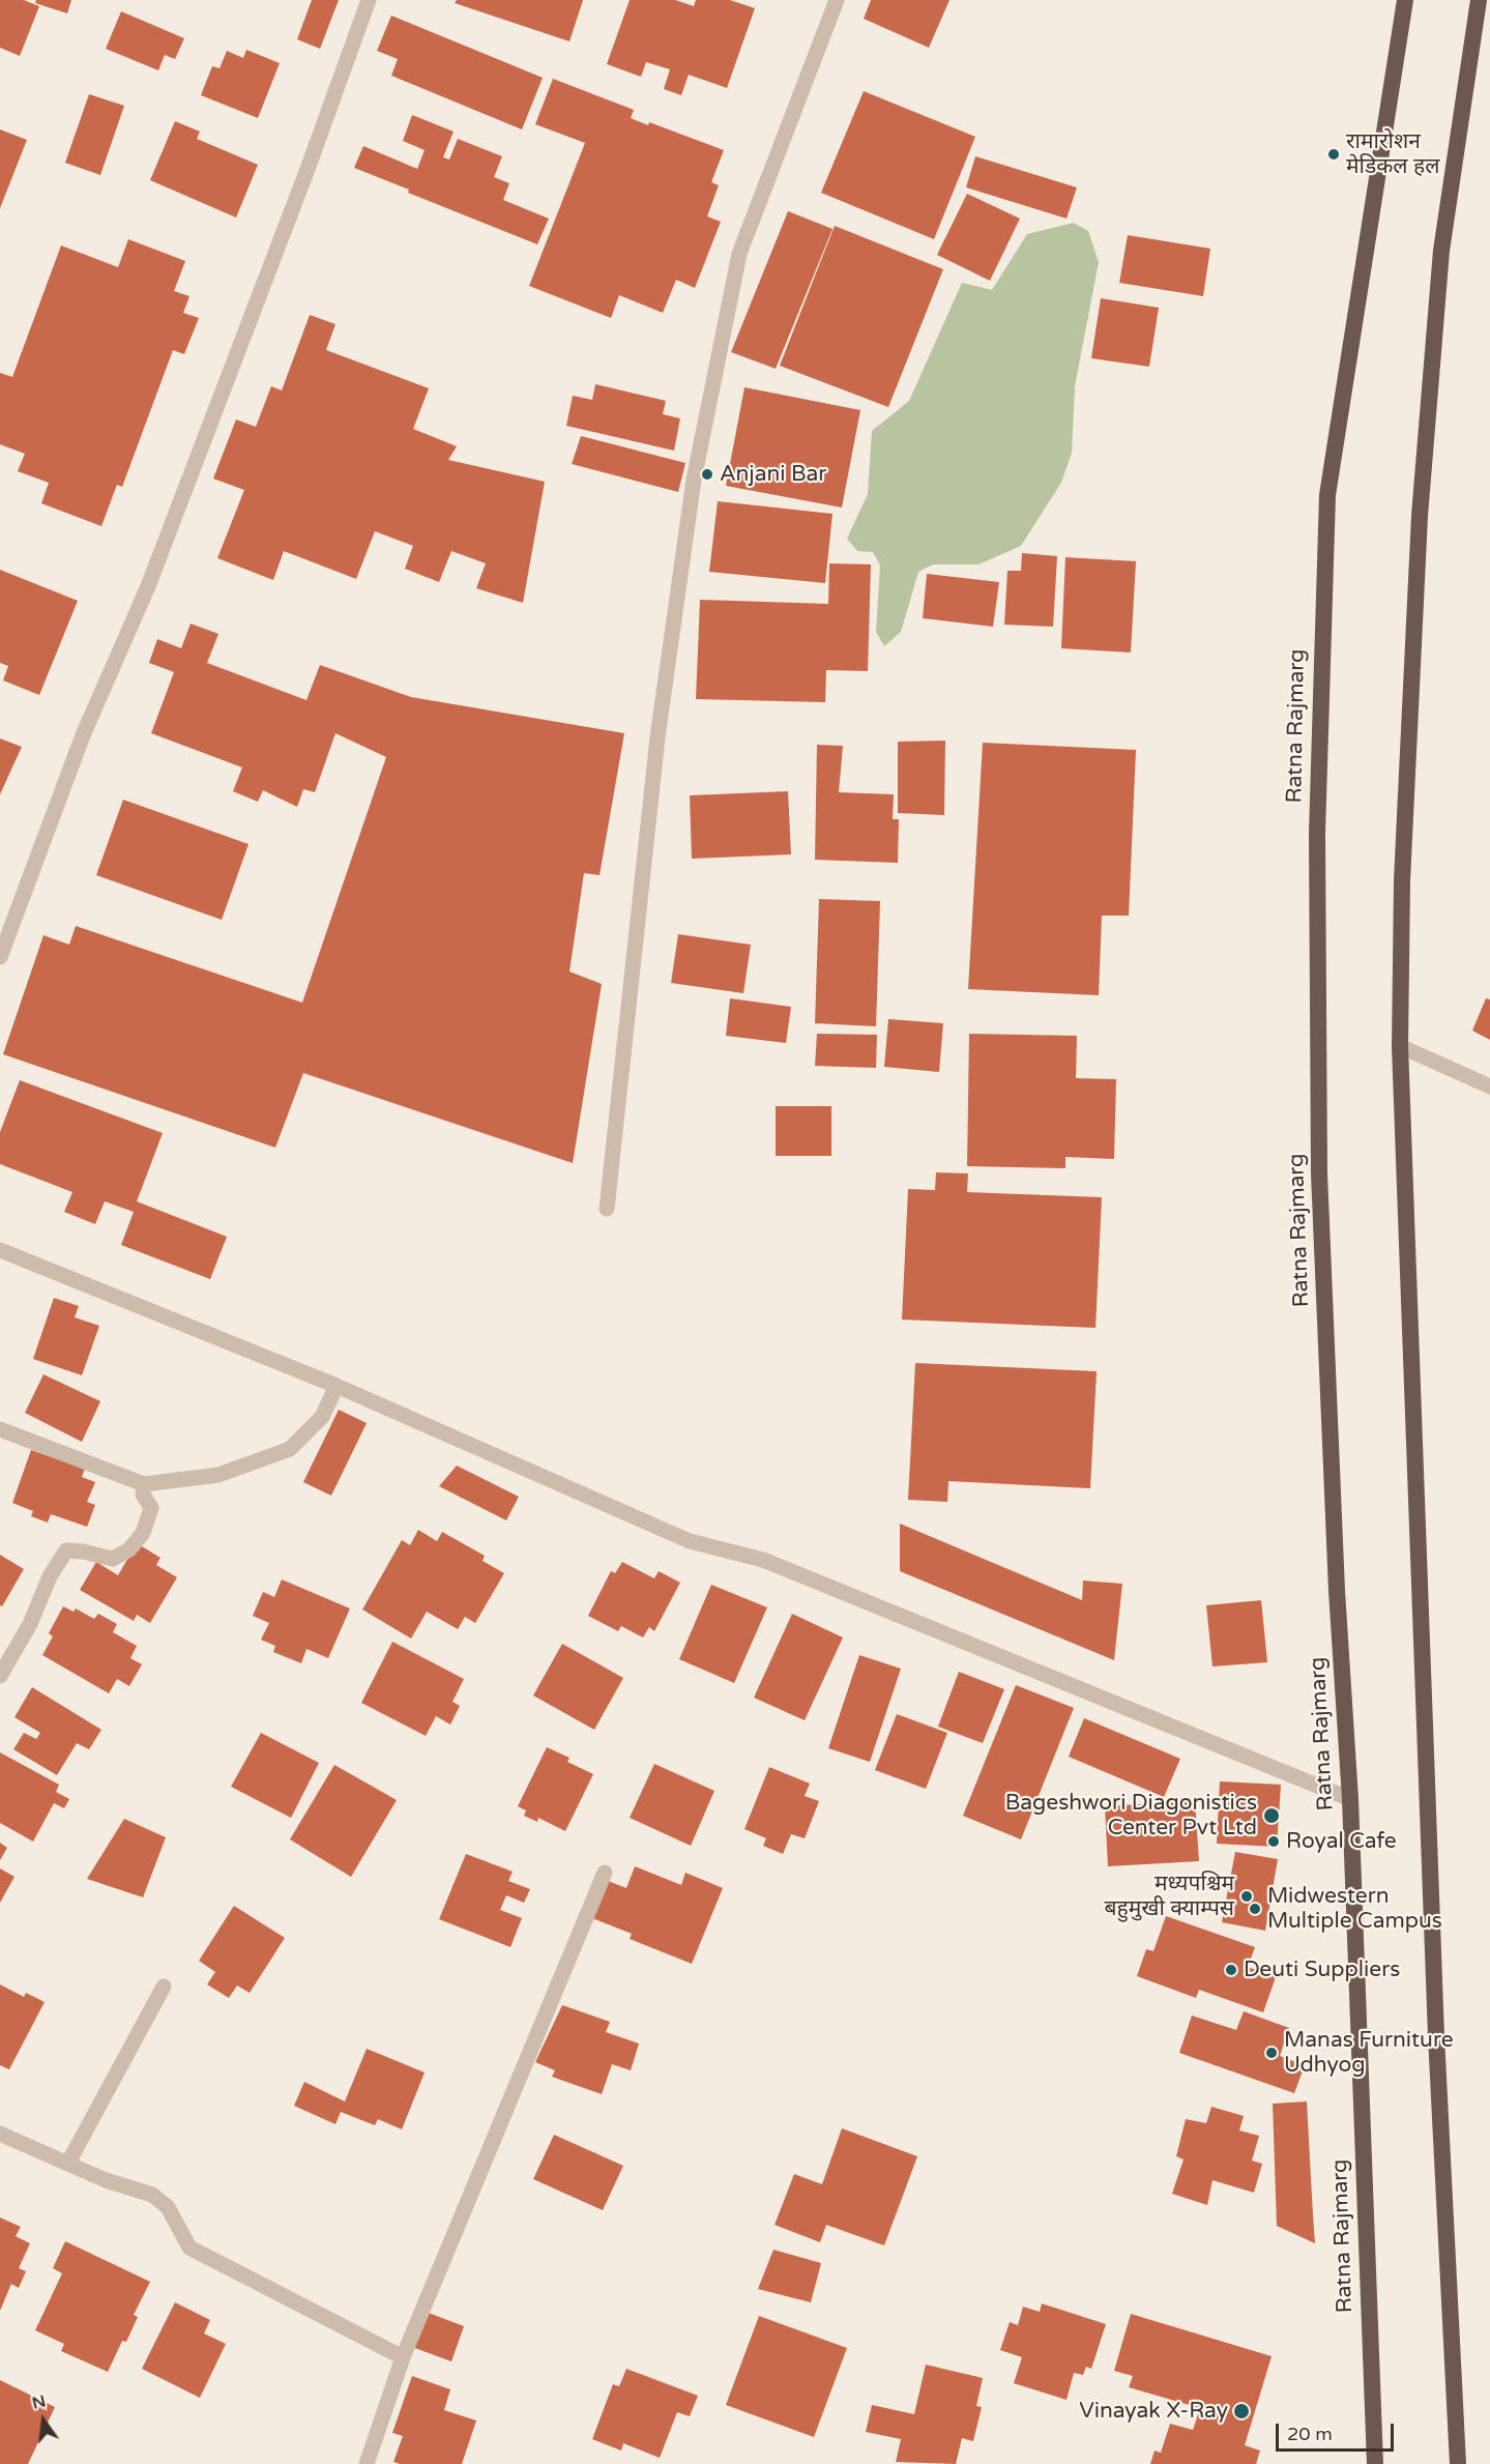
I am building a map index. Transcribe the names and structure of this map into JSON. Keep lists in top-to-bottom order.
{
  "streets": {
    "highway": ["Ratna Rajmarg"]
  },
  "places": [
    "रामारोशन मेडिकल हल",
    "Anjani Bar",
    "Bageshwori Diagonistics Center Pvt Ltd",
    "Royal Cafe",
    "मध्यपश्चिम बहुमुखी क्याम्पस",
    "Midwestern Multiple Campus",
    "Deuti Suppliers",
    "Manas Furniture Udhyog",
    "Vinayak X-Ray"
  ],
  "scale_bar": "20 m",
  "north": "top"
}
